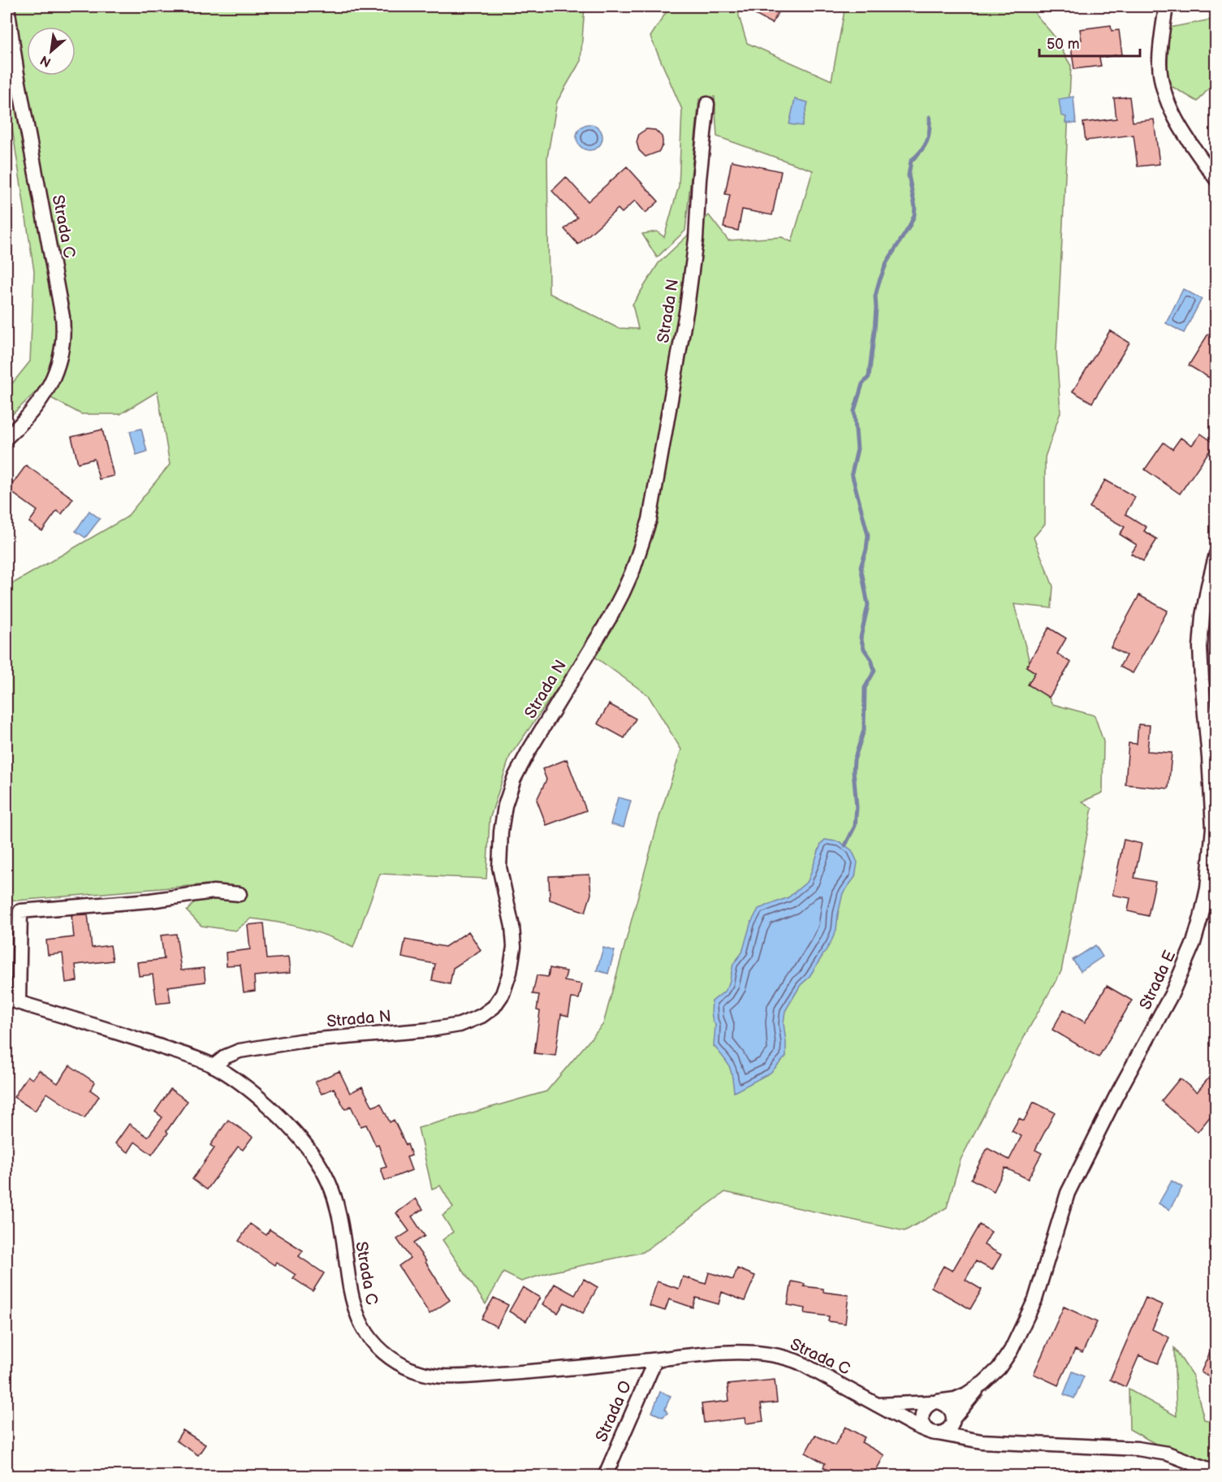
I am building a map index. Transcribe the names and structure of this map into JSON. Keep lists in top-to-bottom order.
{
  "streets": {
    "street": [
      "Strada C",
      "Strada N",
      "Strada E",
      "Strada O"
    ]
  },
  "crossings": [
    ["Strada C", "Strada N"],
    ["Strada C", "Strada E"],
    ["Strada C", "Strada O"]
  ],
  "scale_bar": "50 m",
  "north": "bottom left"
}
